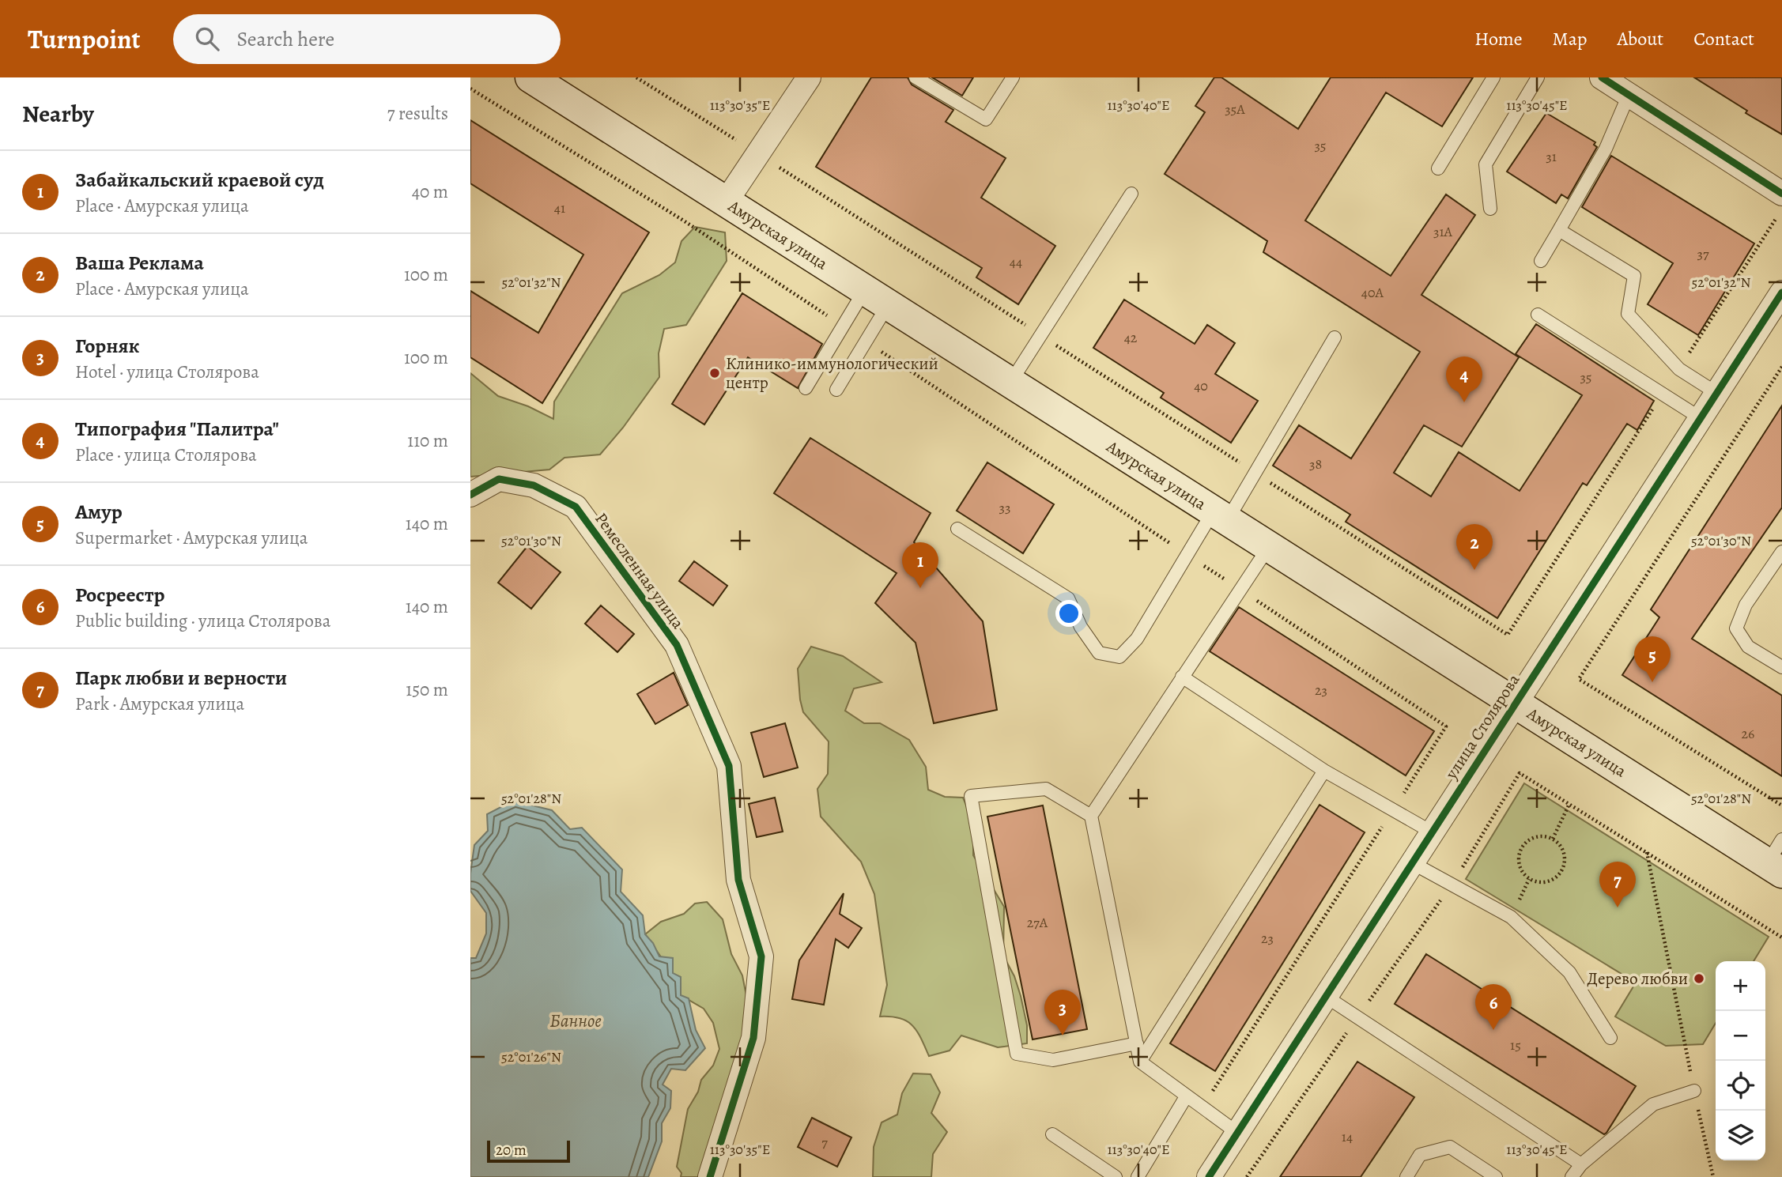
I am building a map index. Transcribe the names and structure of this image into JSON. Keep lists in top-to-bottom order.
{
  "streets": {
    "main road": ["Амурская улица"],
    "street": ["Ремесленная улица", "улица Столярова"]
  },
  "crossings": [
    ["Амурская улица", "улица Столярова"]
  ],
  "water": ["Банное"],
  "places": ["Клинико-иммунологический центр", "Дерево любви"],
  "house_numbers": [
    "35А",
    "35",
    "31",
    "41",
    "31А",
    "37",
    "44",
    "40А",
    "42",
    "35",
    "40",
    "38",
    "33",
    "23",
    "26",
    "27А",
    "23",
    "15",
    "14",
    "7"
  ],
  "scale_bar": "20 m",
  "page": {
    "header": "Turnpoint",
    "search": "Search here",
    "nav": [
      "Home",
      "Map",
      "About",
      "Contact"
    ],
    "heading": ["Nearby", "7 results"],
    "list": [
      {
        "mark": "1",
        "name": "Забайкальский краевой суд",
        "note": "Place · Амурская улица",
        "value": "40 m"
      },
      {
        "mark": "2",
        "name": "Ваша Реклама",
        "note": "Place · Амурская улица",
        "value": "100 m"
      },
      {
        "mark": "3",
        "name": "Горняк",
        "note": "Hotel · улица Столярова",
        "value": "100 m"
      },
      {
        "mark": "4",
        "name": "Типография \"Палитра\"",
        "note": "Place · улица Столярова",
        "value": "110 m"
      },
      {
        "mark": "5",
        "name": "Амур",
        "note": "Supermarket · Амурская улица",
        "value": "140 m"
      },
      {
        "mark": "6",
        "name": "Росреестр",
        "note": "Public building · улица Столярова",
        "value": "140 m"
      },
      {
        "mark": "7",
        "name": "Парк любви и верности",
        "note": "Park · Амурская улица",
        "value": "150 m"
      }
    ],
    "pins": [
      "4",
      "2",
      "1",
      "5",
      "7",
      "6",
      "3"
    ],
    "map_buttons": ["+", "−"],
    "scale": "20 m"
  },
  "coordinates": [
    "113°30'35\"E",
    "113°30'40\"E",
    "113°30'45\"E",
    "52°01'32\"N",
    "52°01'30\"N",
    "52°01'28\"N",
    "52°01'26\"N"
  ]
}
